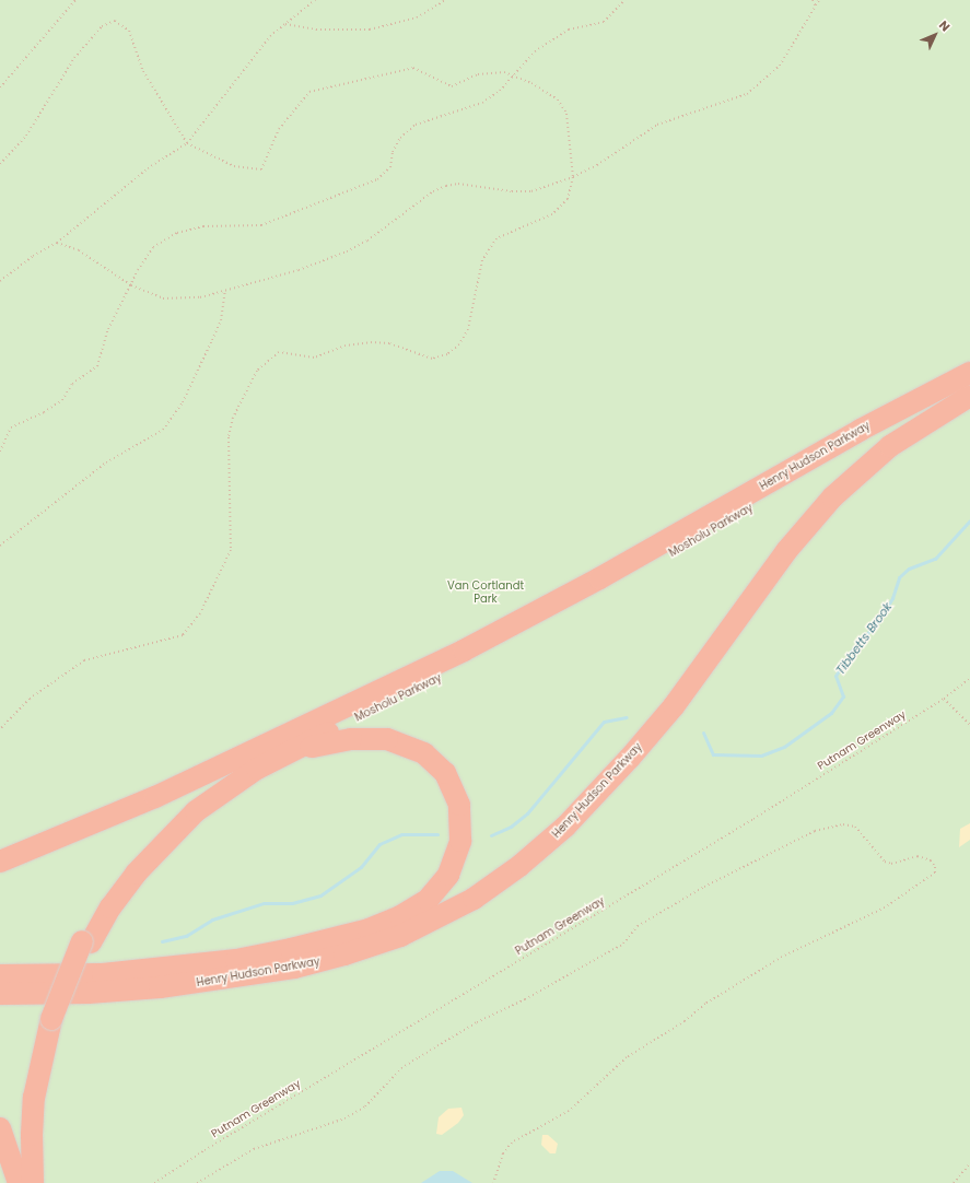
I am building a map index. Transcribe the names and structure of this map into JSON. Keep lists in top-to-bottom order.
{
  "streets": {
    "highway": ["Henry Hudson Parkway", "Mosholu Parkway"],
    "path": ["Putnam Greenway"]
  },
  "crossings": [
    ["Henry Hudson Parkway", "Mosholu Parkway"]
  ],
  "water": ["Tibbetts Brook"],
  "parks": ["Van Cortlandt Park"],
  "north": "top right"
}
